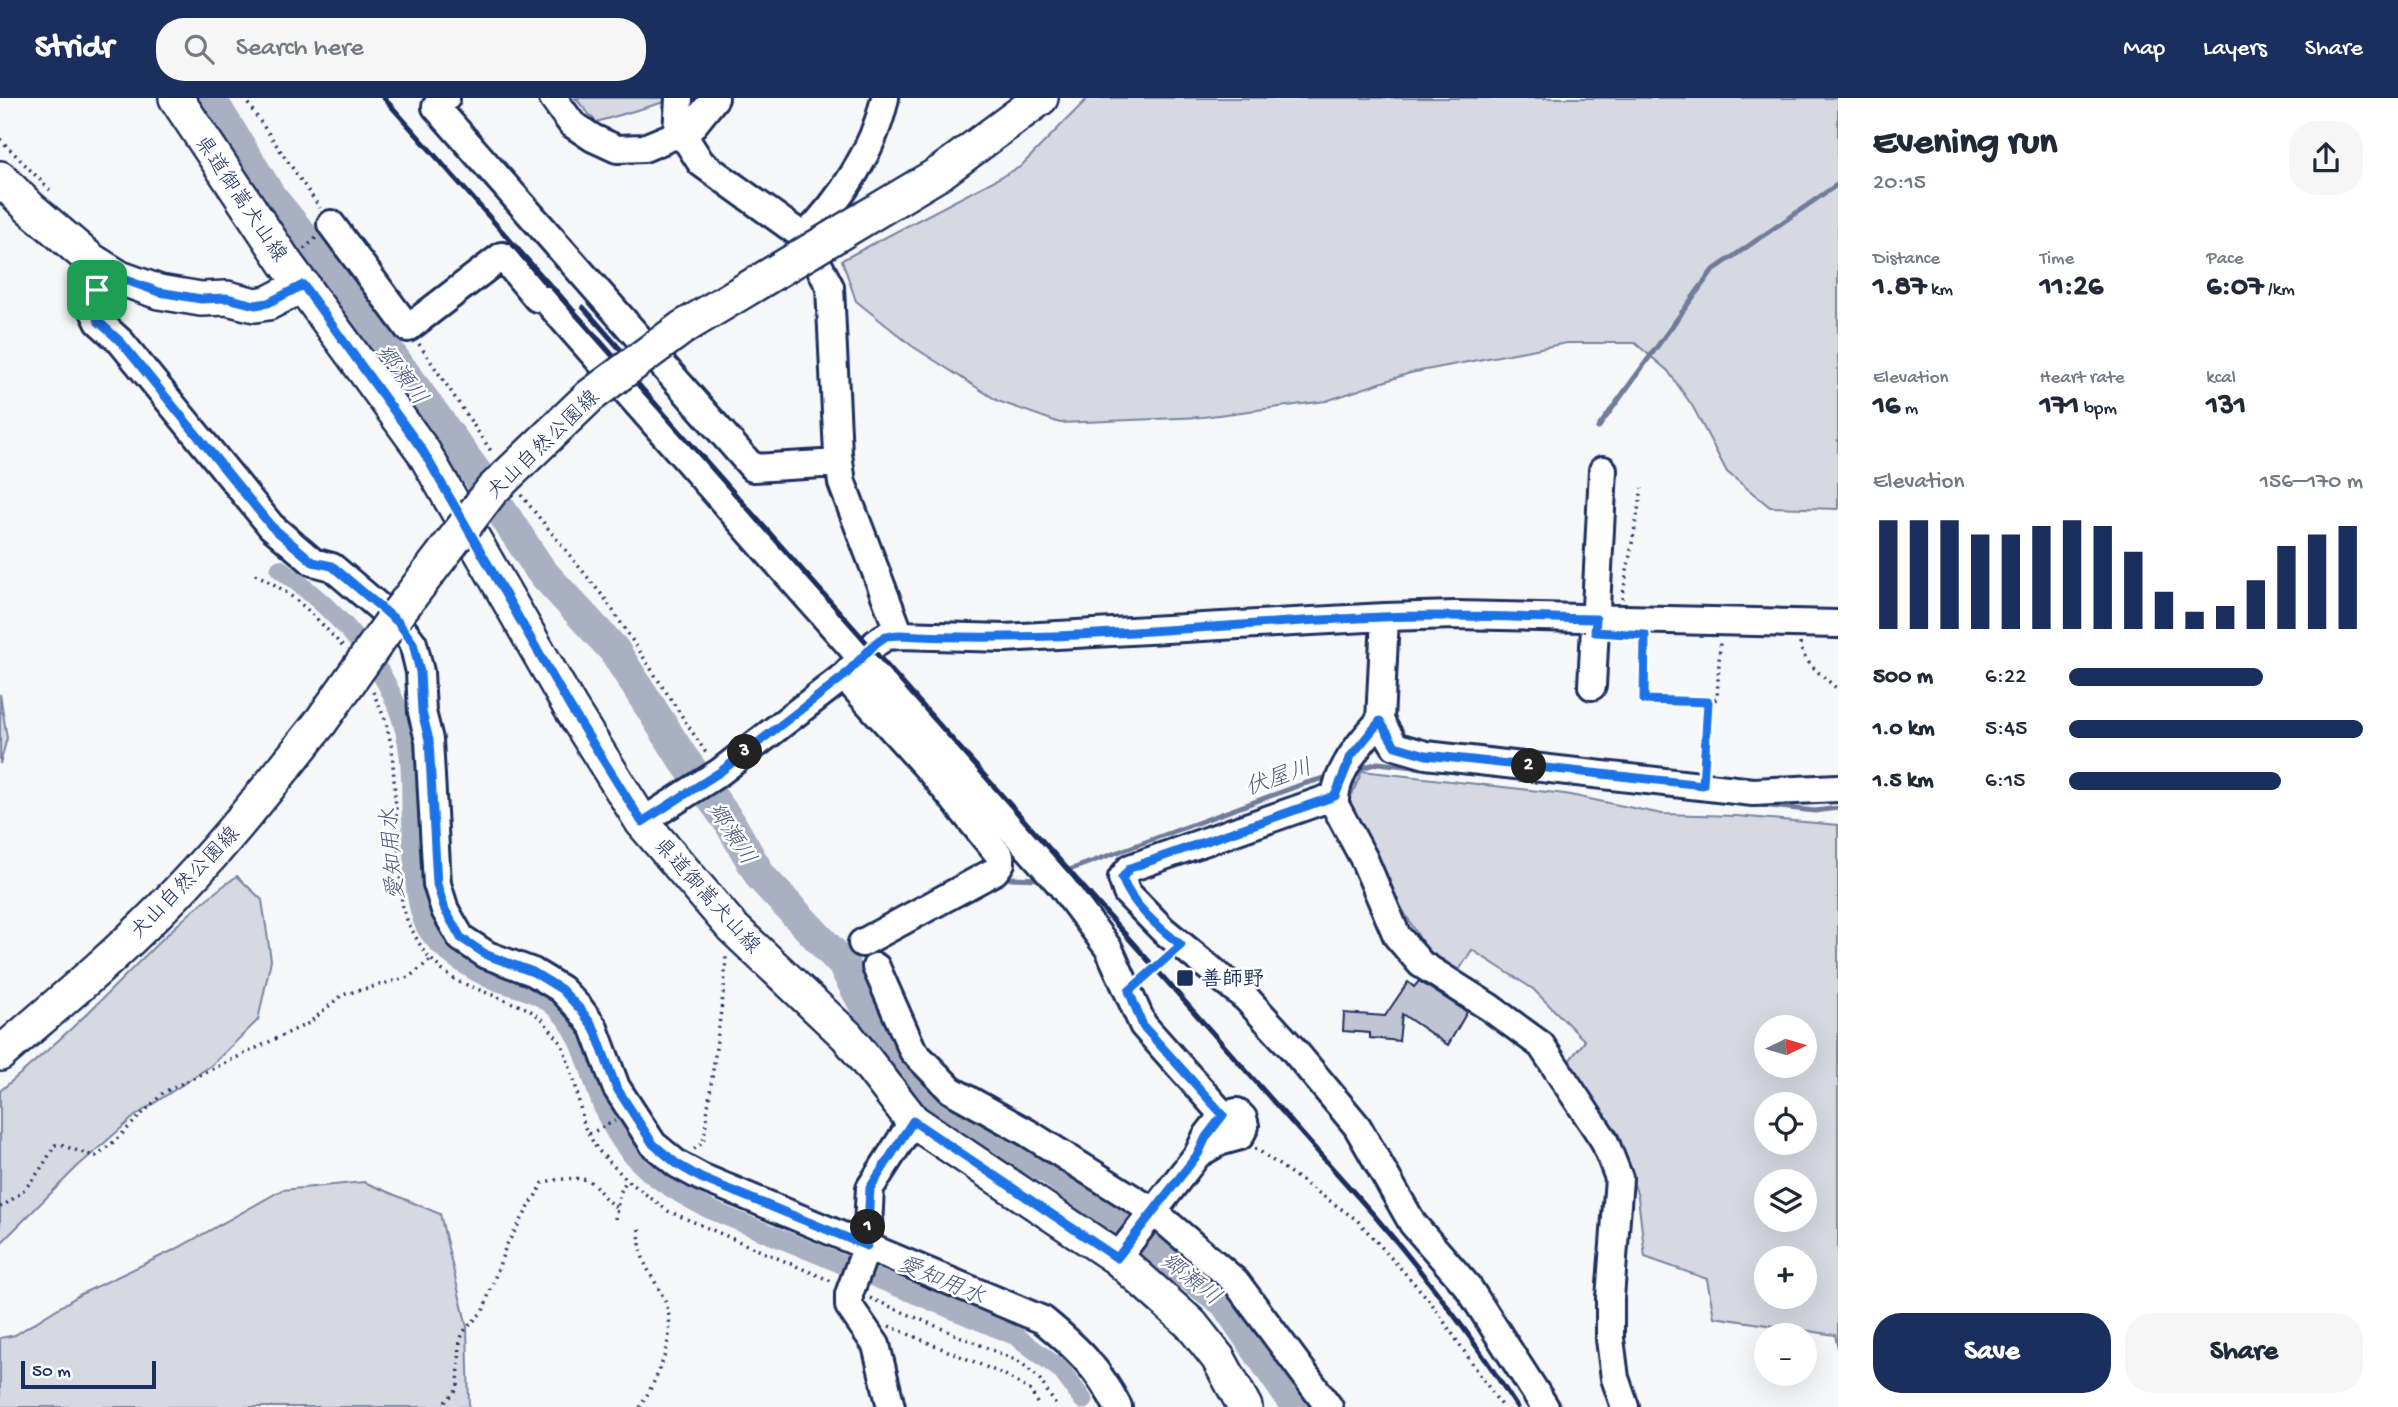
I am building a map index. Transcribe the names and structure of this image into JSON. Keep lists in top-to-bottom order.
{
  "streets": {
    "main road": ["県道御嵩犬山線", "犬山自然公園線"]
  },
  "water": ["郷瀬川", "伏屋川", "愛知用水"],
  "places": {
    "transit": ["善師野"]
  },
  "scale_bar": "50 m",
  "north": "right",
  "page": {
    "header": "Stridr",
    "search": "Search here",
    "nav": ["Map", "Layers", "Share"],
    "heading": ["Evening run", "20:15"],
    "stats": [
      ["Distance", "1.87 km"],
      ["Time", "11:26"],
      ["Pace", "6:07 /km"],
      ["Elevation", "16 m"],
      ["Heart rate", "171 bpm"],
      ["kcal", "131"]
    ],
    "chart": ["Elevation", "156–170 m"],
    "list": [
      {
        "name": "500 m",
        "note": "6:22"
      },
      {
        "name": "1.0 km",
        "note": "5:45"
      },
      {
        "name": "1.5 km",
        "note": "6:15"
      }
    ],
    "pins": ["3", "2", "1"],
    "map_buttons": ["+", "−"],
    "buttons": ["Save", "Share"],
    "scale": "50 m"
  }
}
